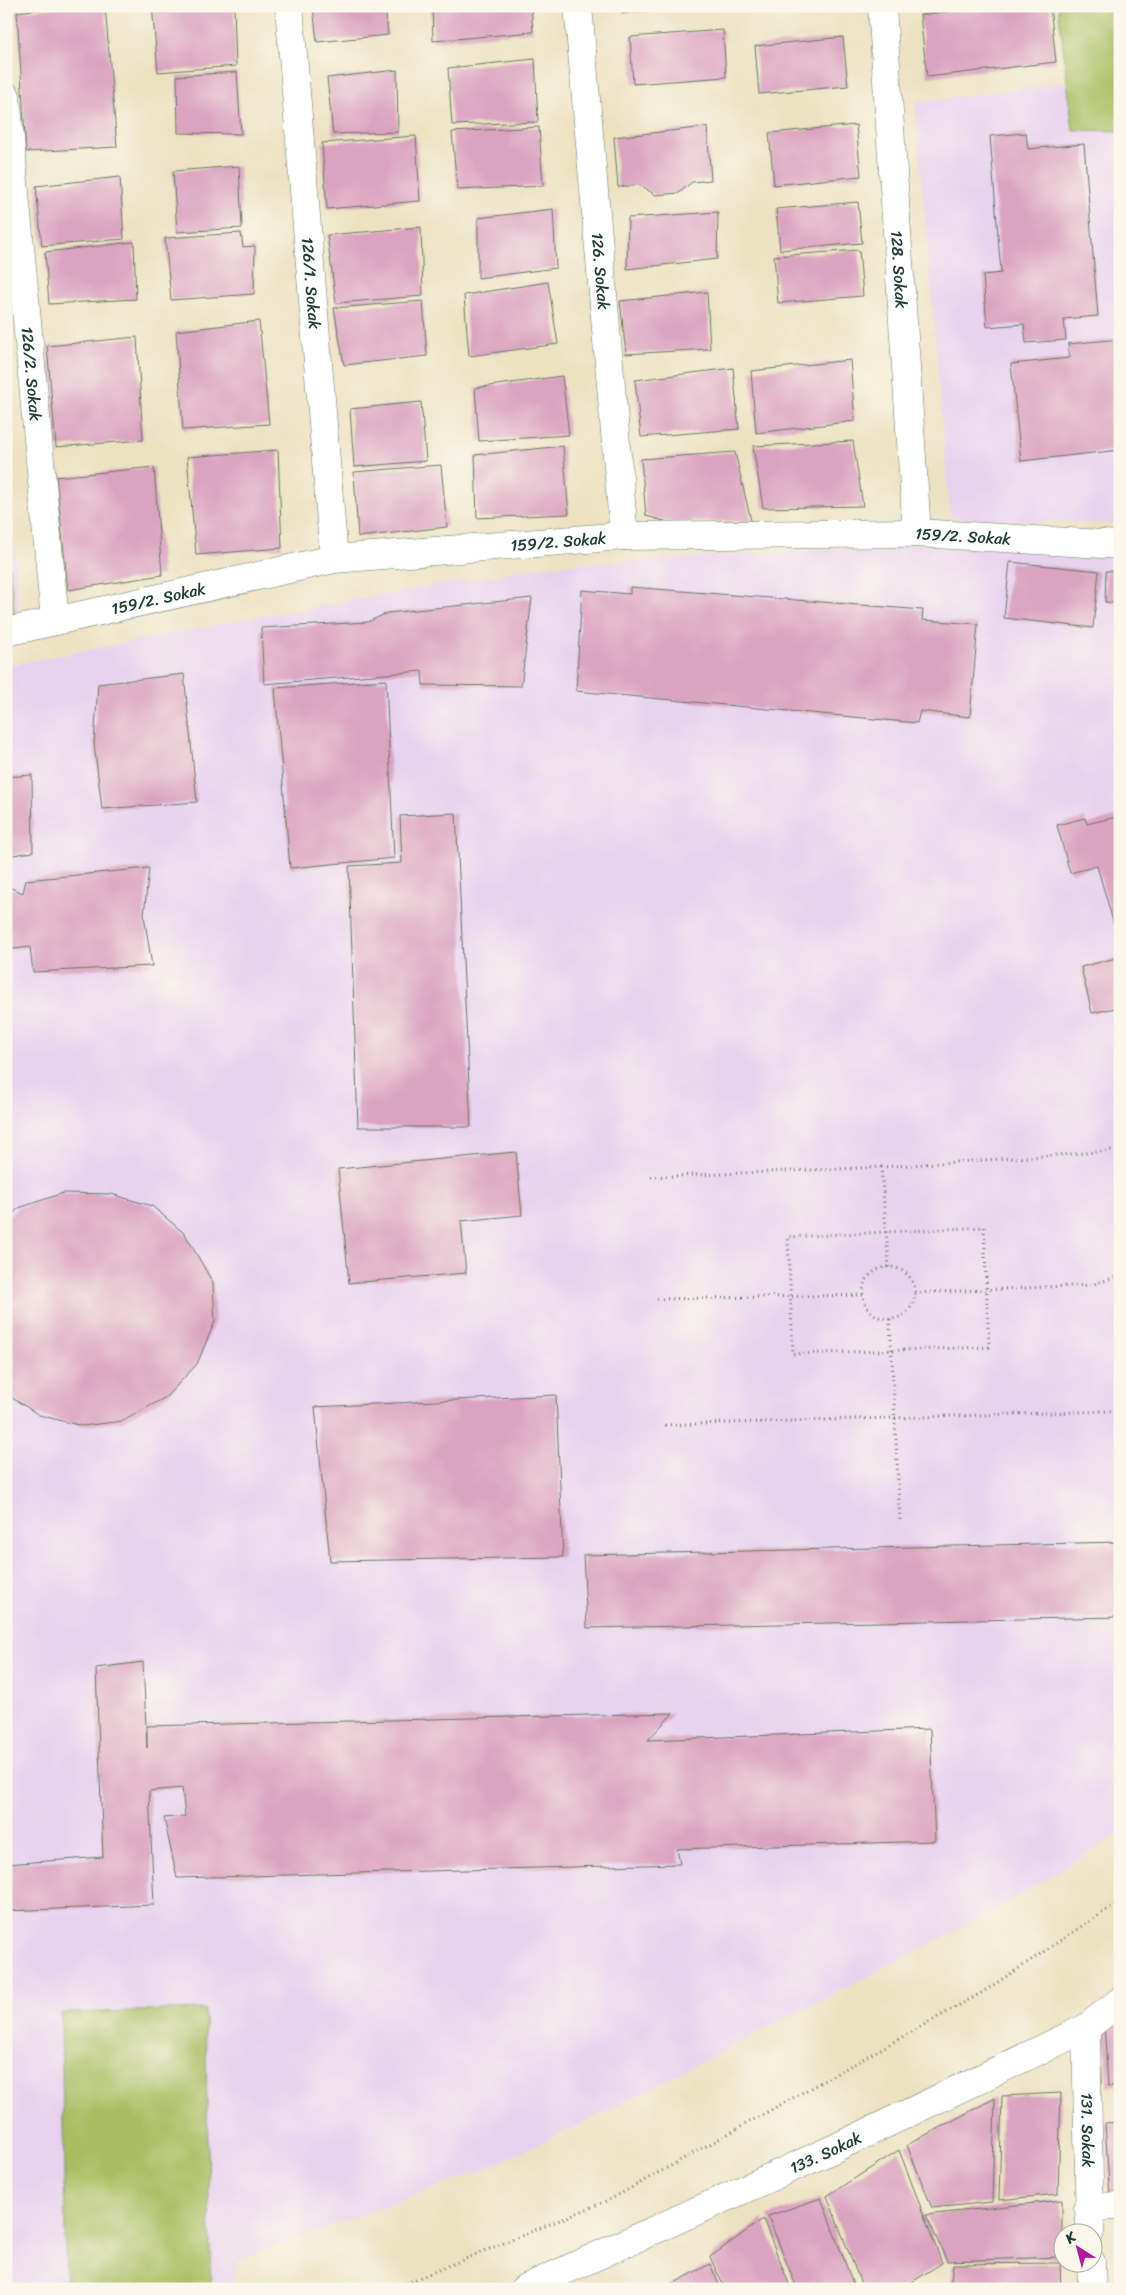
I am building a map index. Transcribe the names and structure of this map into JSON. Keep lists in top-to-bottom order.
{
  "streets": {
    "street": [
      "128. Sokak",
      "126. Sokak",
      "126/1. Sokak",
      "126/2. Sokak",
      "159/2. Sokak",
      "131. Sokak",
      "133. Sokak"
    ]
  },
  "crossings": [
    ["128. Sokak", "159/2. Sokak"],
    ["126. Sokak", "159/2. Sokak"],
    ["126/1. Sokak", "159/2. Sokak"],
    ["126/2. Sokak", "159/2. Sokak"],
    ["131. Sokak", "133. Sokak"]
  ],
  "north": "top left"
}
